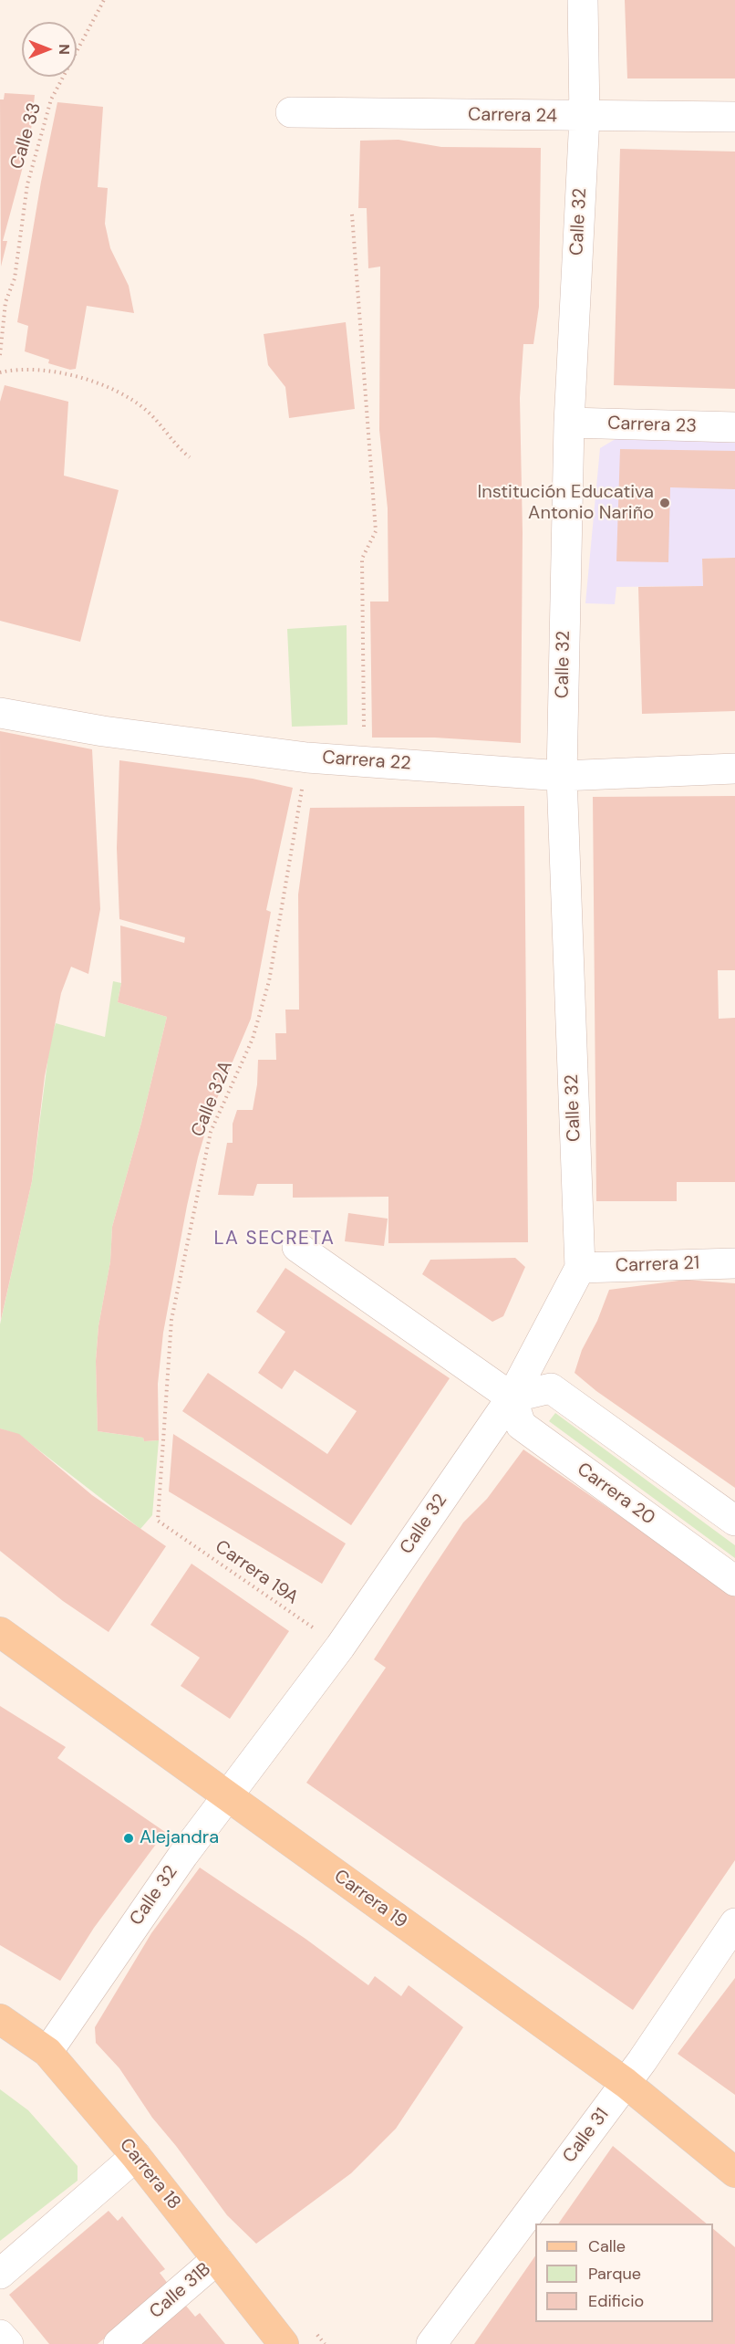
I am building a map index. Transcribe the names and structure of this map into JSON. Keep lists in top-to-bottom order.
{
  "streets": {
    "main road": ["Carrera 19", "Carrera 18"],
    "street": [
      "Carrera 24",
      "Calle 32",
      "Carrera 23",
      "Carrera 22",
      "Carrera 21",
      "Carrera 20",
      "Calle 31",
      "Calle 31B"
    ],
    "path": ["Calle 33", "Calle 32A", "Carrera 19A"]
  },
  "crossings": [
    ["Carrera 24", "Calle 32"],
    ["Calle 32", "Carrera 23"],
    ["Calle 32", "Carrera 22"],
    ["Calle 32", "Carrera 21"],
    ["Calle 32", "Carrera 20"],
    ["Calle 32", "Carrera 19A"],
    ["Calle 32", "Carrera 19"],
    ["Calle 32", "Carrera 18"],
    ["Carrera 22", "Calle 32A"],
    ["Calle 32A", "Carrera 19A"],
    ["Carrera 19", "Calle 31"],
    ["Carrera 18", "Calle 31B"]
  ],
  "districts": ["LA SECRETA"],
  "places": ["Institución Educativa Antonio Nariño", "Alejandra"],
  "legend": ["Calle", "Parque", "Edificio"],
  "north": "right"
}
